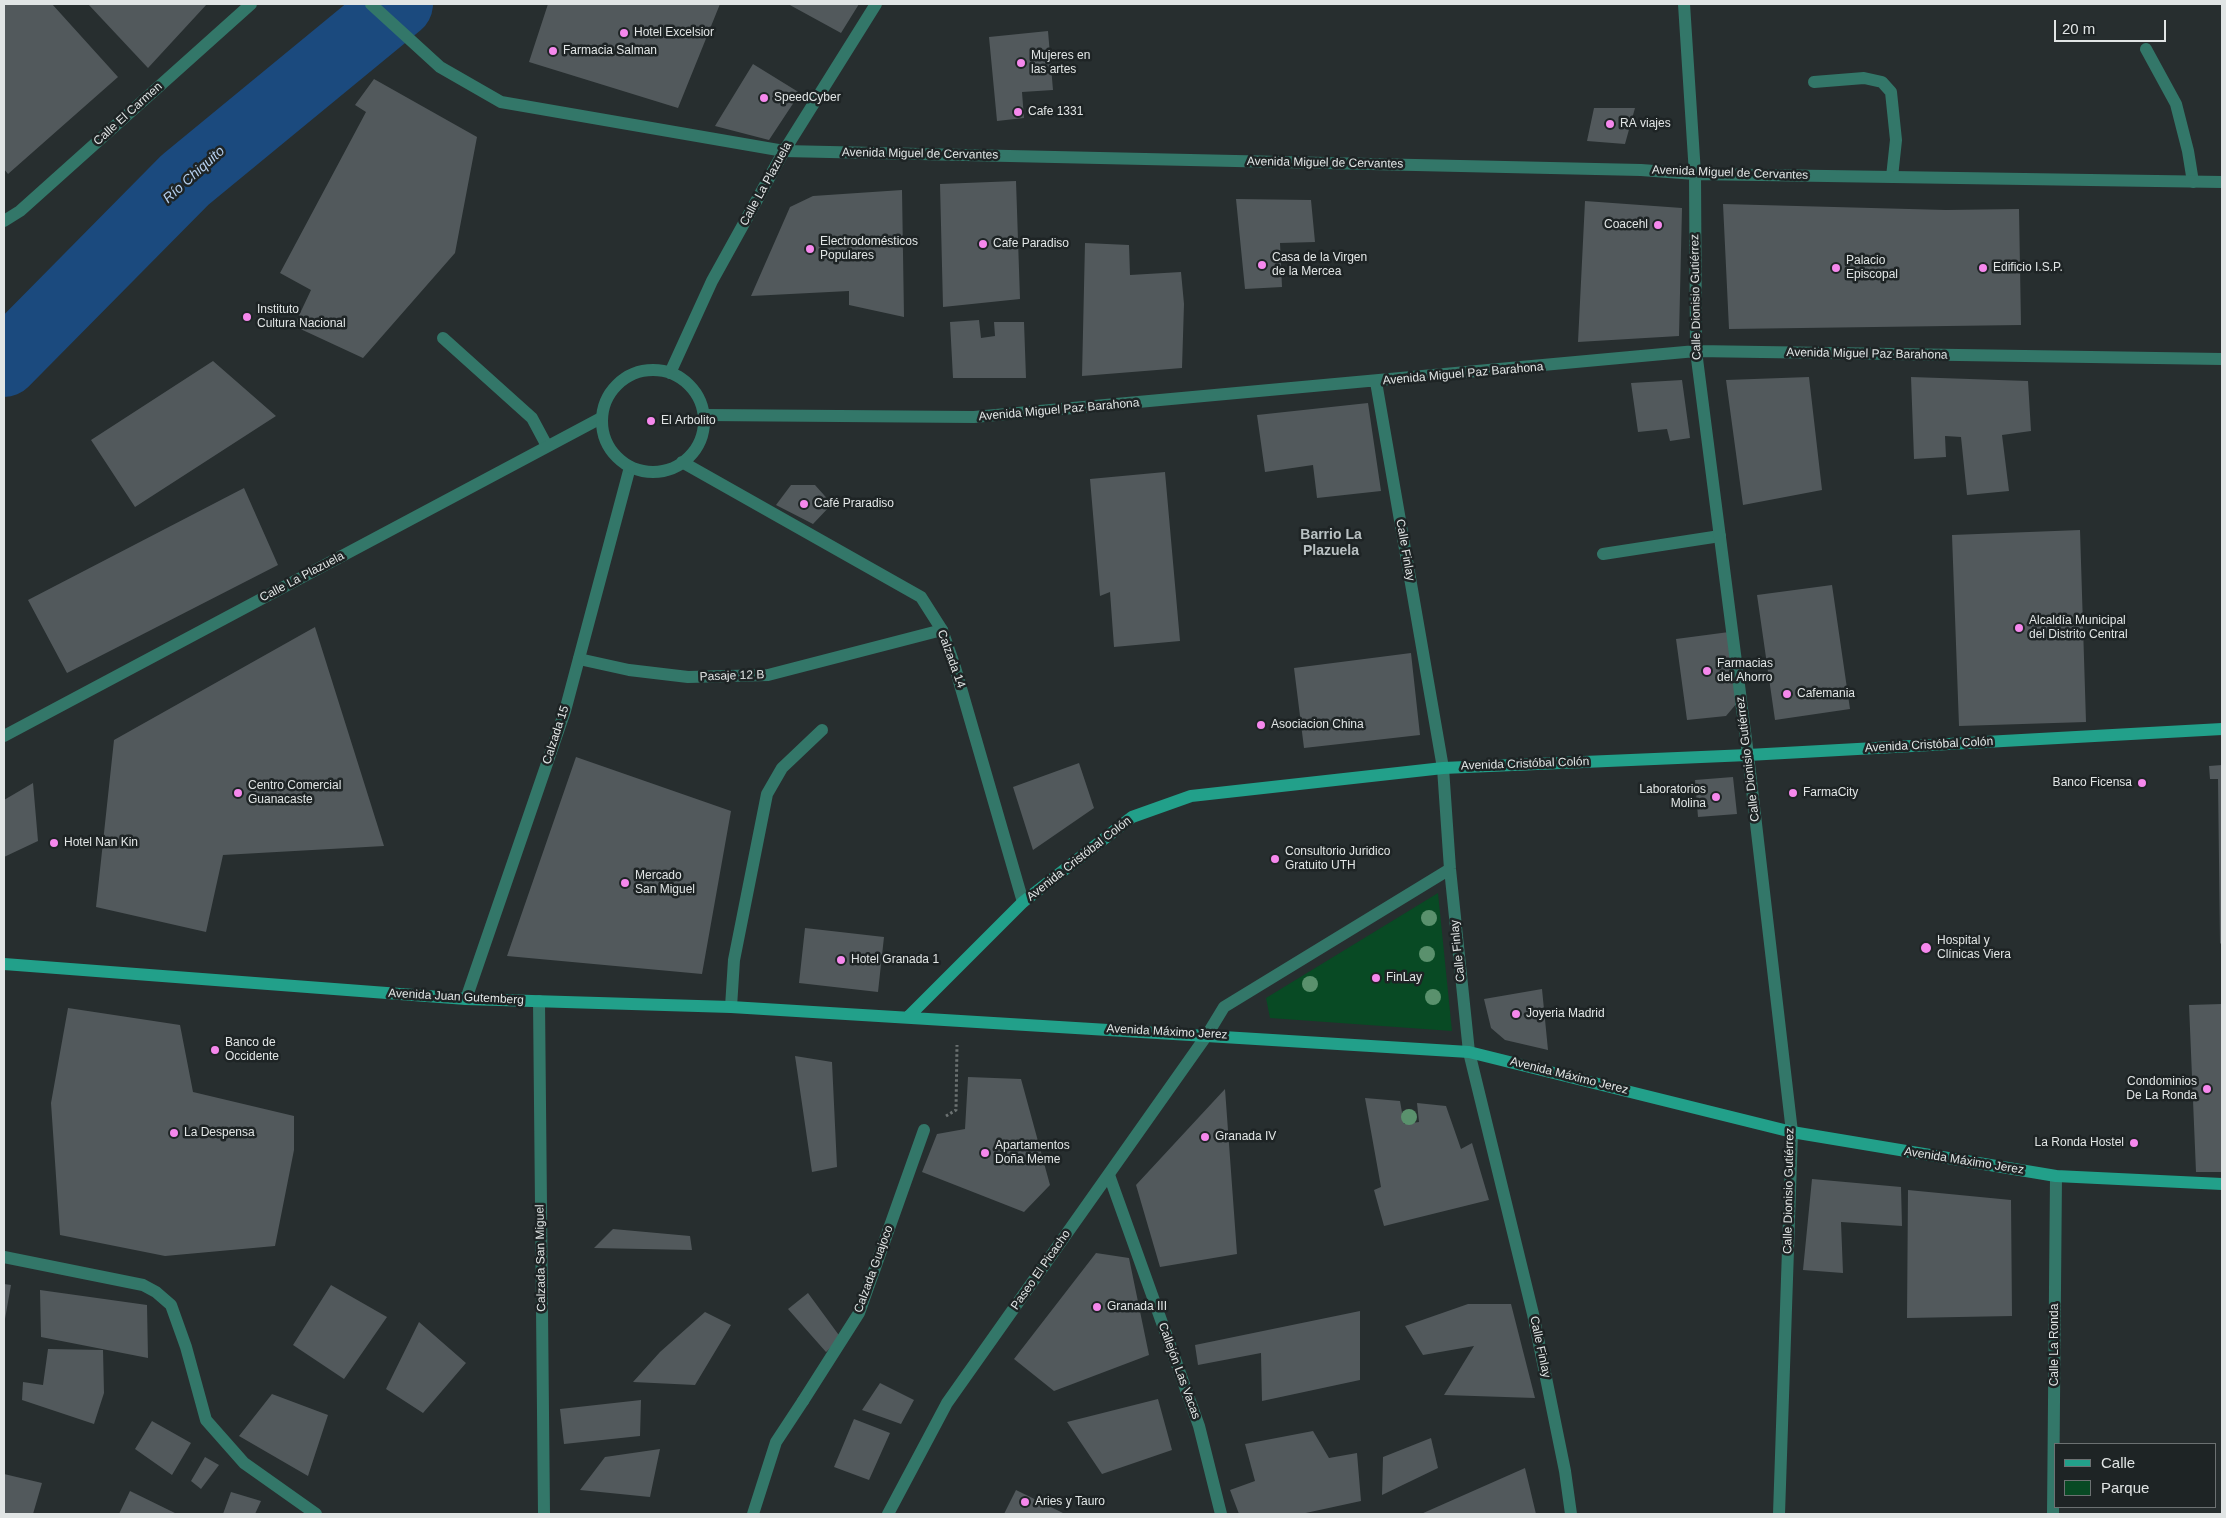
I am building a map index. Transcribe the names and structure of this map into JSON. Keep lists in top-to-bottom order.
{
  "streets": {
    "main road": ["Avenida Cristóbal Colón", "Avenida Juan Gutemberg", "Avenida Máximo Jerez"],
    "street": [
      "Calle El Carmen",
      "Avenida Miguel de Cervantes",
      "Calle La Plazuela",
      "Calle Dionisio Gutiérrez",
      "Avenida Miguel Paz Barahona",
      "Calle Finlay",
      "Calzada 14",
      "Pasaje 12 B",
      "Calzada 15",
      "Calzada San Miguel",
      "Calzada Guajoco",
      "Paseo El Picacho",
      "Calle La Ronda",
      "Callejón Las Vacas"
    ]
  },
  "crossings": [
    ["Avenida Miguel de Cervantes", "Calle La Plazuela"],
    ["Avenida Miguel de Cervantes", "Calle Dionisio Gutiérrez"],
    ["Calle La Plazuela", "Avenida Miguel Paz Barahona"],
    ["Calle La Plazuela", "Calzada 14"],
    ["Calle La Plazuela", "Calzada 15"],
    ["Calle Dionisio Gutiérrez", "Avenida Miguel Paz Barahona"],
    ["Calle Dionisio Gutiérrez", "Avenida Cristóbal Colón"],
    ["Calle Dionisio Gutiérrez", "Avenida Máximo Jerez"],
    ["Avenida Miguel Paz Barahona", "Calle Finlay"],
    ["Avenida Miguel Paz Barahona", "Calzada 14"],
    ["Avenida Miguel Paz Barahona", "Calzada 15"],
    ["Calle Finlay", "Avenida Cristóbal Colón"],
    ["Calle Finlay", "Avenida Máximo Jerez"],
    ["Calle Finlay", "Paseo El Picacho"],
    ["Calzada 14", "Pasaje 12 B"],
    ["Calzada 14", "Calzada 15"],
    ["Calzada 14", "Avenida Cristóbal Colón"],
    ["Pasaje 12 B", "Calzada 15"],
    ["Calzada 15", "Avenida Juan Gutemberg"],
    ["Avenida Cristóbal Colón", "Avenida Juan Gutemberg"],
    ["Avenida Cristóbal Colón", "Avenida Máximo Jerez"],
    ["Avenida Juan Gutemberg", "Avenida Máximo Jerez"],
    ["Avenida Juan Gutemberg", "Calzada San Miguel"],
    ["Avenida Máximo Jerez", "Paseo El Picacho"],
    ["Avenida Máximo Jerez", "Calle La Ronda"],
    ["Paseo El Picacho", "Callejón Las Vacas"]
  ],
  "districts": ["Barrio La Plazuela"],
  "water": ["Río Chiquito"],
  "places": [
    "Hotel Excelsior",
    "Farmacia Salman",
    "Mujeres en las artes",
    "SpeedCyber",
    "Cafe 1331",
    "RA viajes",
    "Coacehl",
    "Cafe Paradiso",
    "Electrodomésticos Populares",
    "Casa de la Virgen de la Mercea",
    "Palacio Episcopal",
    "Edificio I.S.P.",
    "Instituto Cultura Nacional",
    "El Arbolito",
    "Café Praradiso",
    "Alcaldía Municipal del Distrito Central",
    "Farmacias del Ahorro",
    "Cafemania",
    "Asociacion China",
    "Banco Ficensa",
    "Centro Comercial Guanacaste",
    "FarmaCity",
    "Laboratorios Molina",
    "Hotel Nan Kin",
    "Consultorio Juridico Gratuito UTH",
    "Mercado San Miguel",
    "Hospital y Clínicas Viera",
    "Hotel Granada 1",
    "FinLay",
    "Joyeria Madrid",
    "Banco de Occidente",
    "Condominios De La Ronda",
    "La Despensa",
    "Granada IV",
    "La Ronda Hostel",
    "Apartamentos Doña Meme",
    "Granada III",
    "Aries y Tauro"
  ],
  "legend": ["Calle", "Parque"],
  "scale_bar": "20 m"
}
